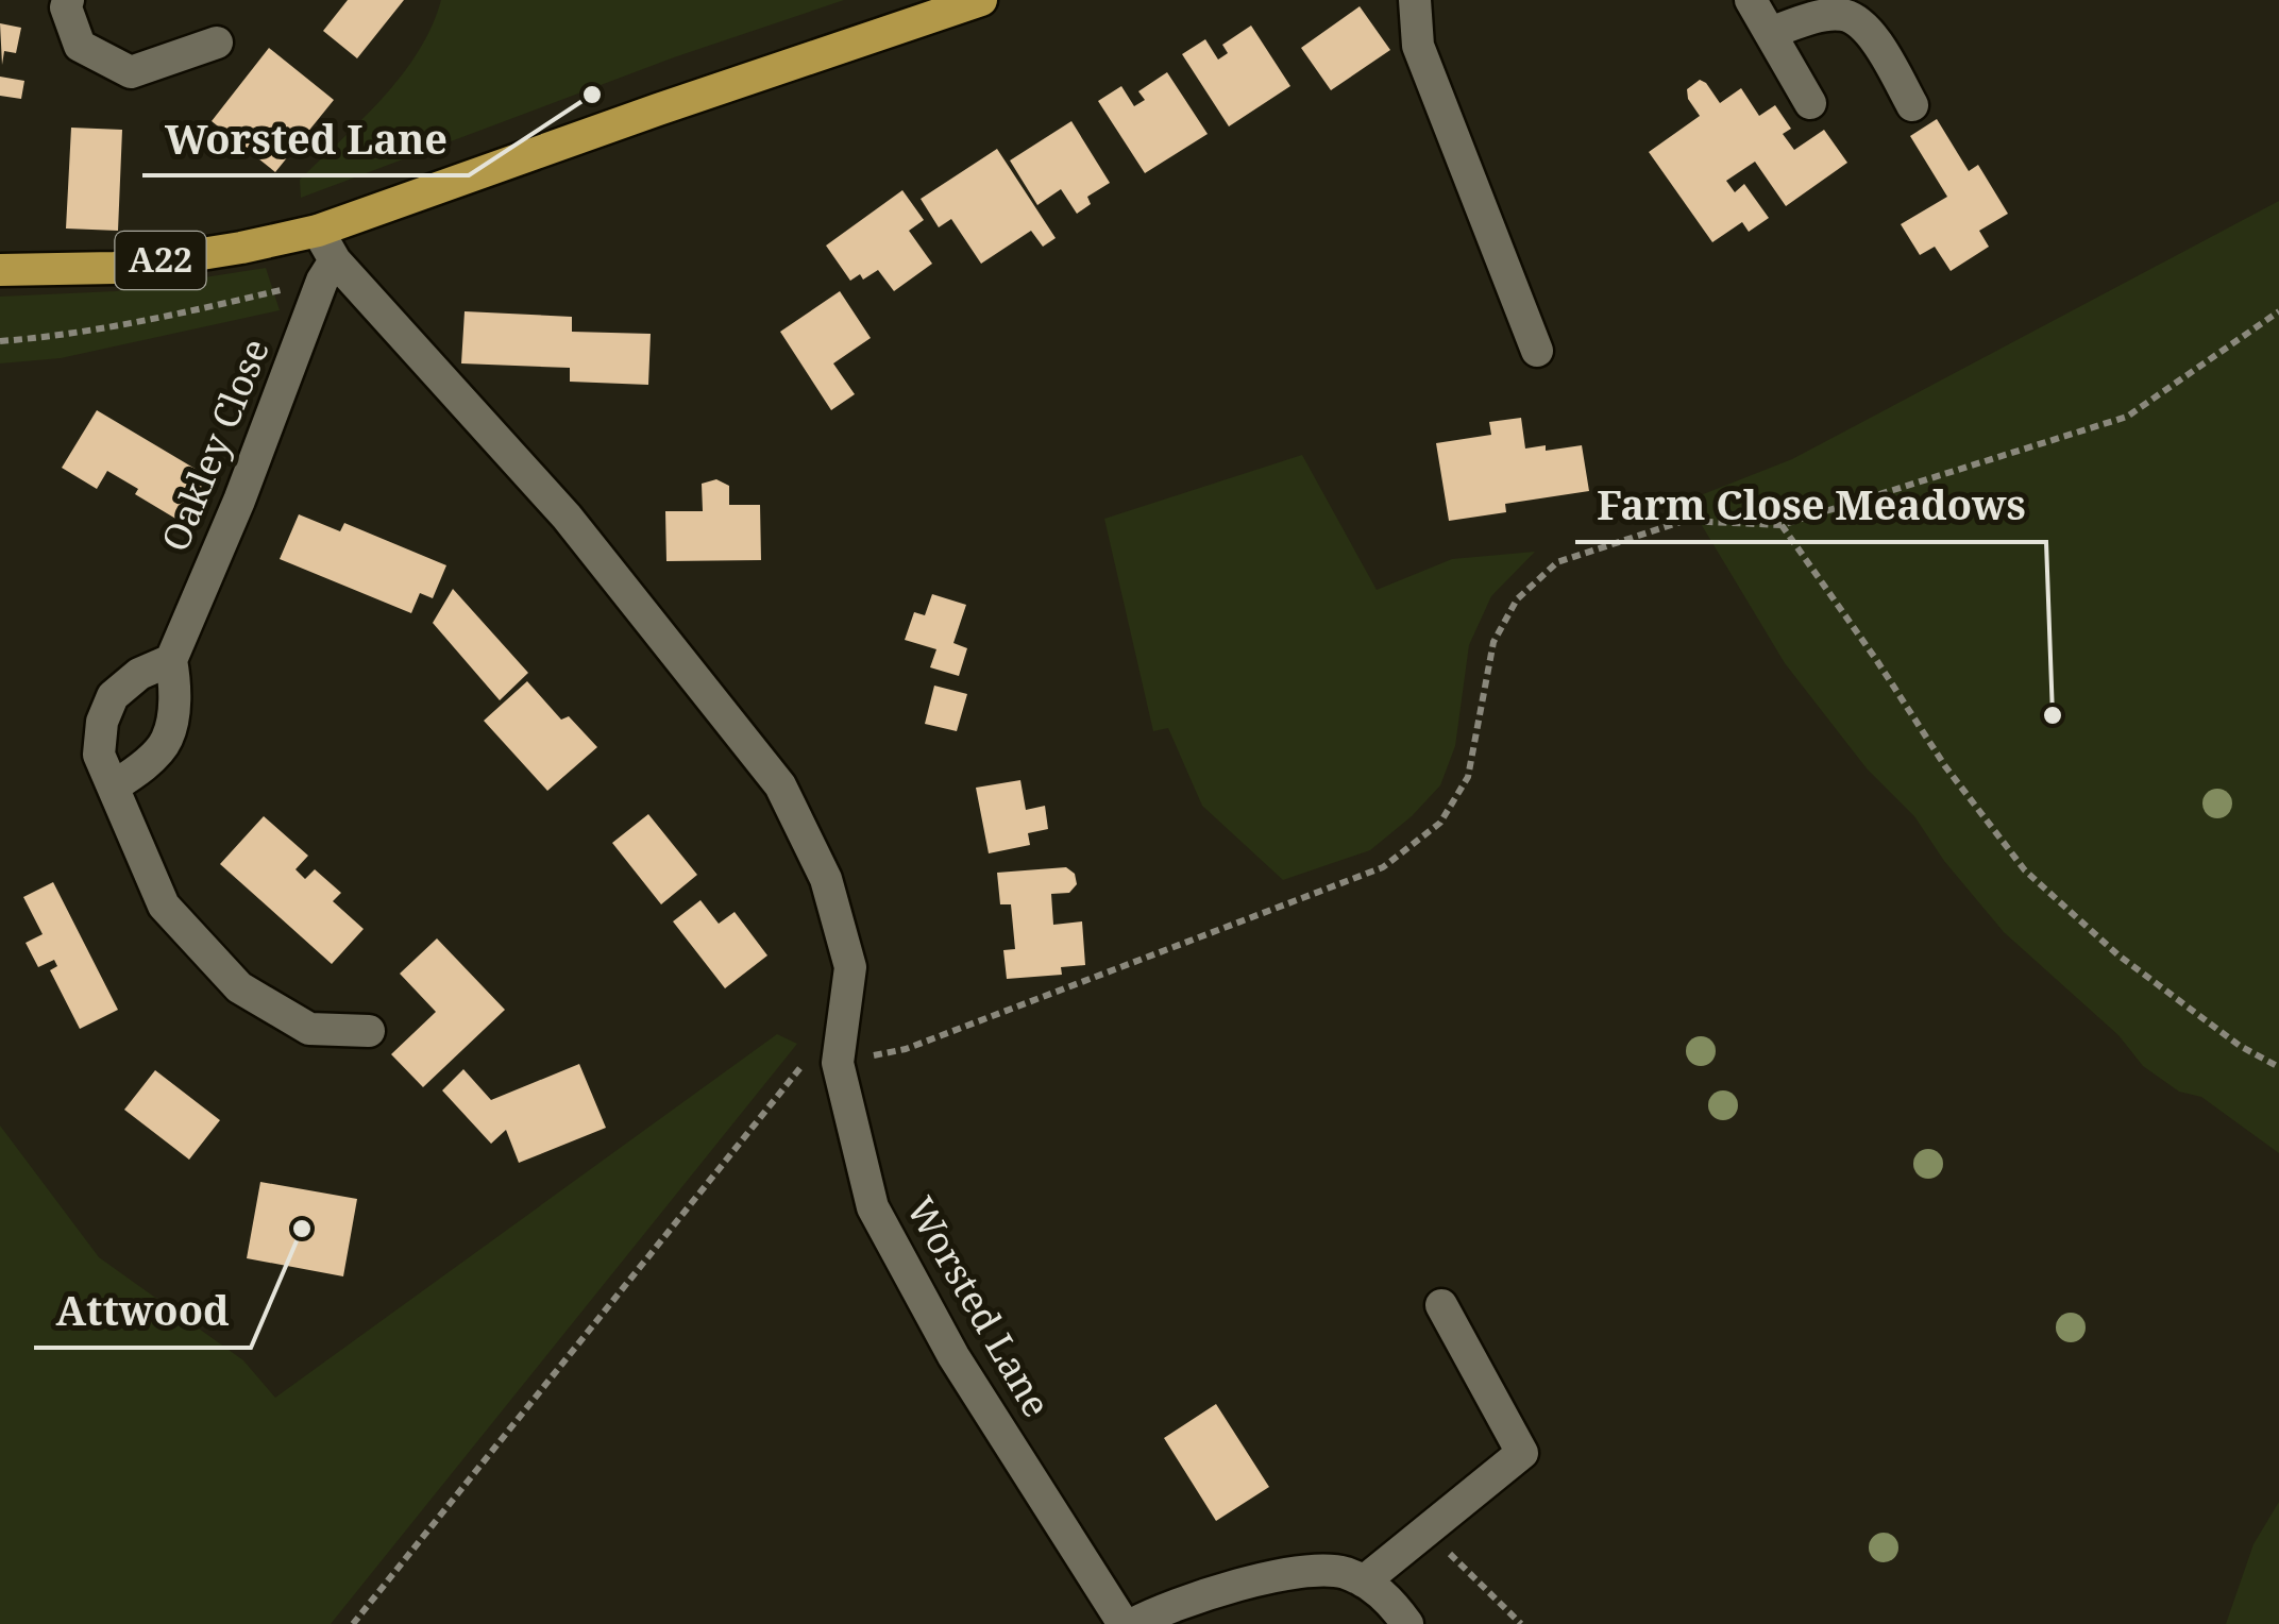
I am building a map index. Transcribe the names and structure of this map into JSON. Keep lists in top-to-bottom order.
{
  "streets": {
    "highway": ["A22"],
    "street": ["Oakley Close", "Worsted Lane"]
  },
  "crossings": [
    ["A22", "Worsted Lane"],
    ["Oakley Close", "Worsted Lane"]
  ],
  "places": ["Worsted Lane", "Farm Close Meadows", "Attwood"]
}
